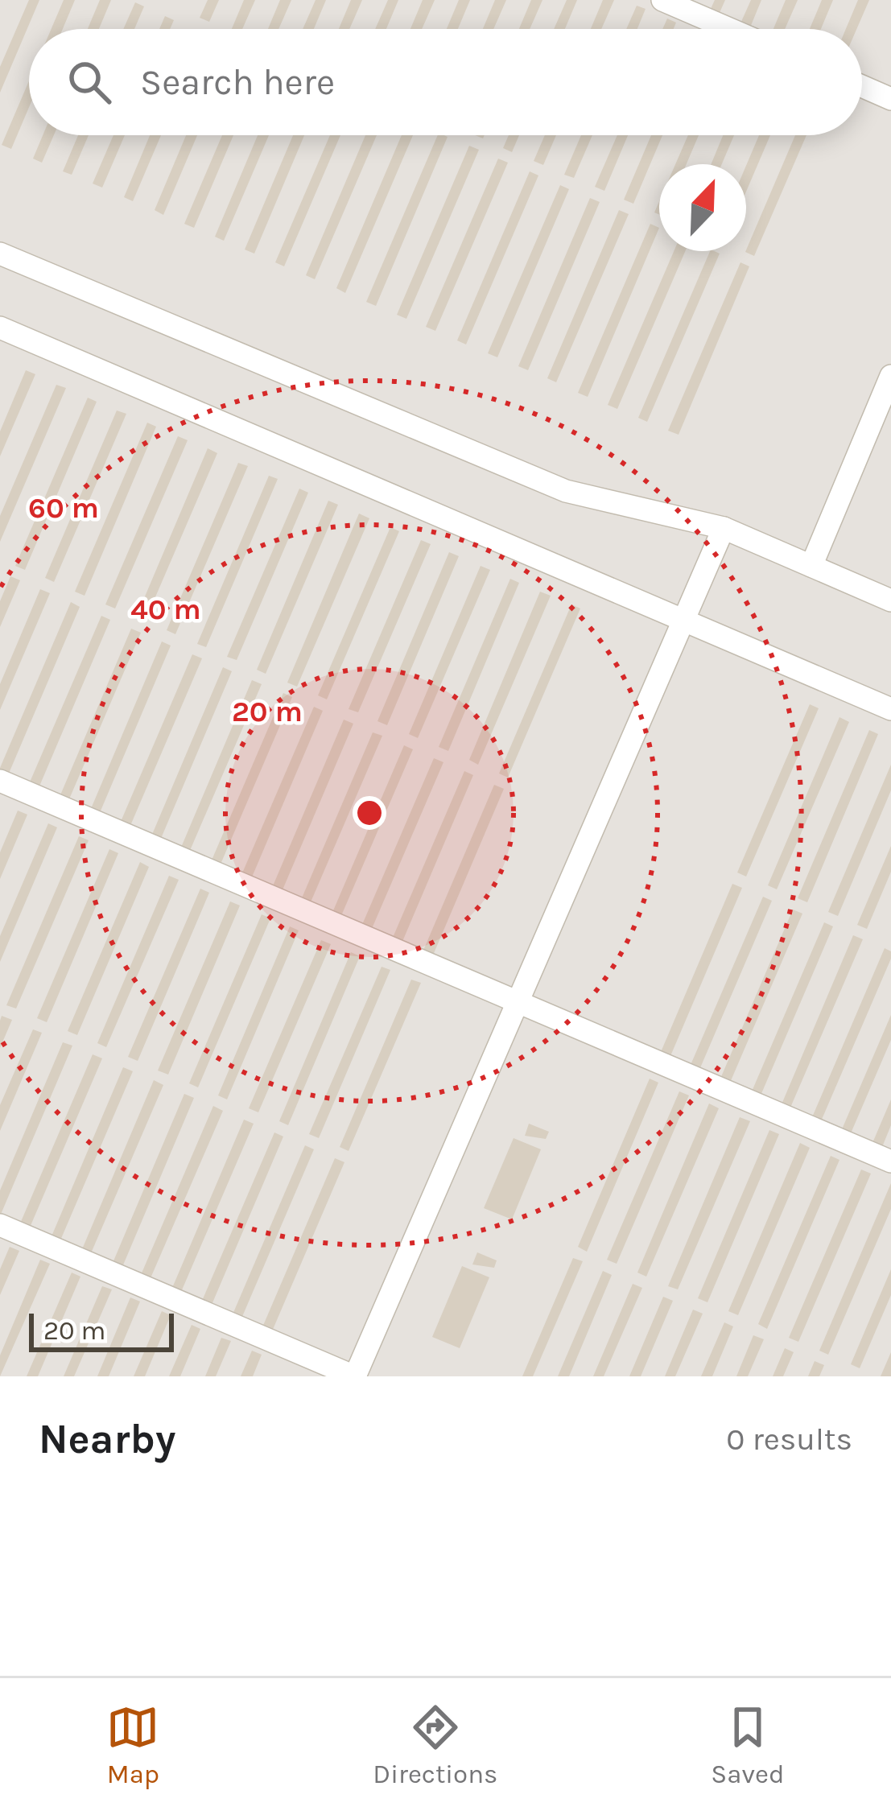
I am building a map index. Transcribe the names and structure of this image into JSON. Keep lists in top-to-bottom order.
{
  "scale_bar": "20 m",
  "north": "top right",
  "page": {
    "search": "Search here",
    "scale": "20 m",
    "heading": ["Nearby", "0 results"],
    "nav": ["Map", "Directions", "Saved"]
  },
  "rings": ["60 m", "40 m", "20 m"]
}
